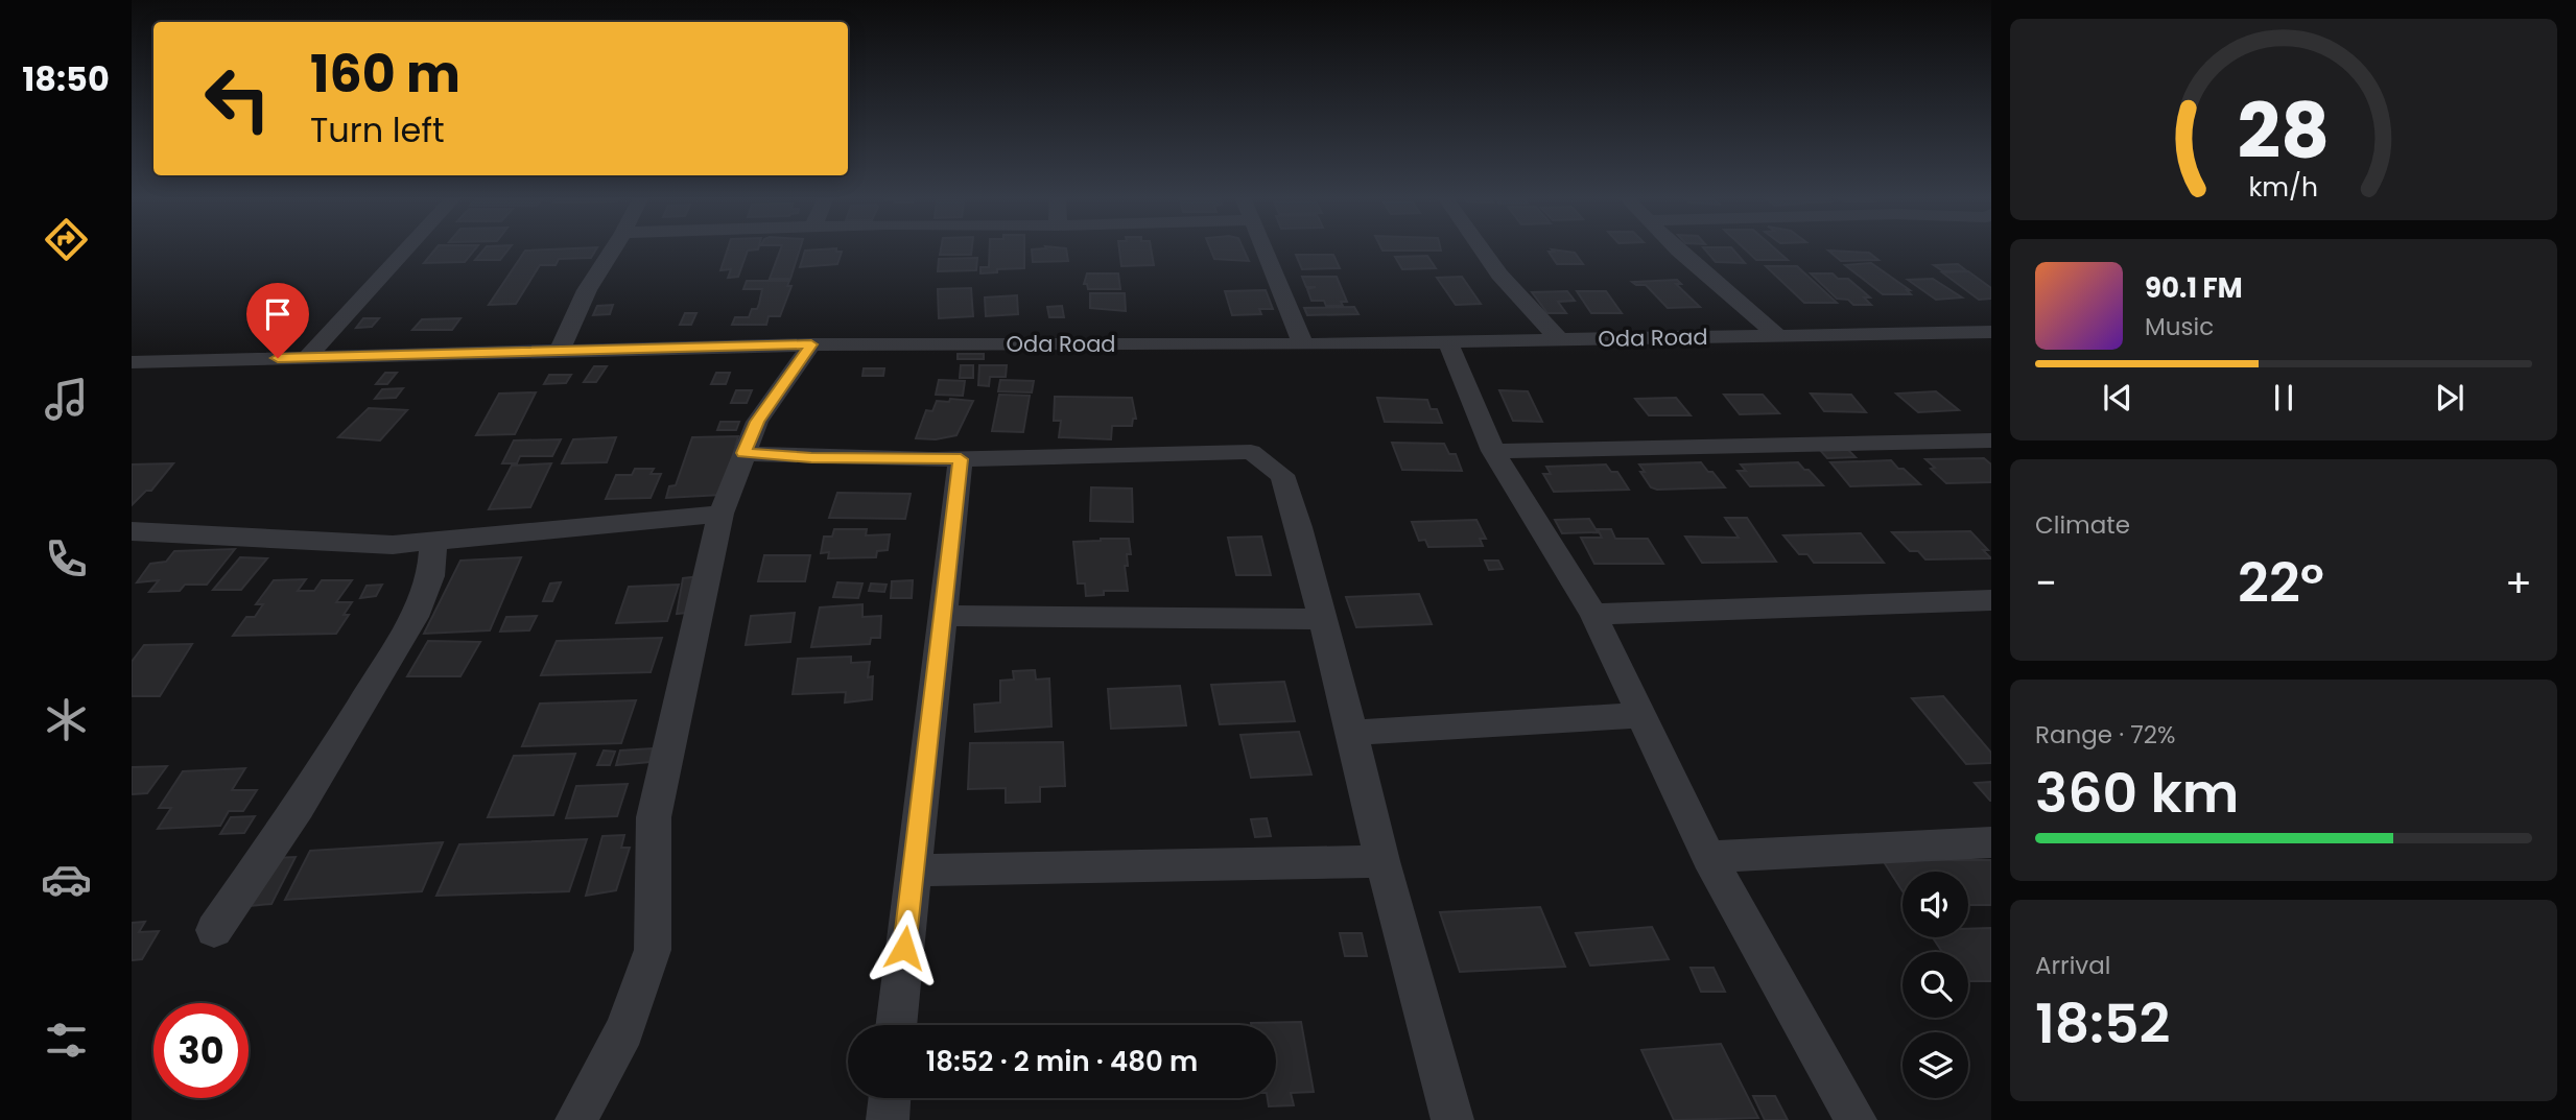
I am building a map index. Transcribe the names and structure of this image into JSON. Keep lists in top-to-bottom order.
{
  "streets": {
    "street": ["Oda Road"]
  },
  "page": {
    "tabs": "18:50",
    "turn": ["160 m", "Turn left"],
    "song": ["90.1 FM", "Music"],
    "tile": [
      "Climate",
      ["Range · 72%", "360 km"],
      ["Arrival", "18:52"]
    ],
    "heat": ["−", "22°", "+"],
    "limit": "30",
    "trip": "18:52 · 2 min · 480 m",
    "gauge": ["28", "km/h"]
  }
}
